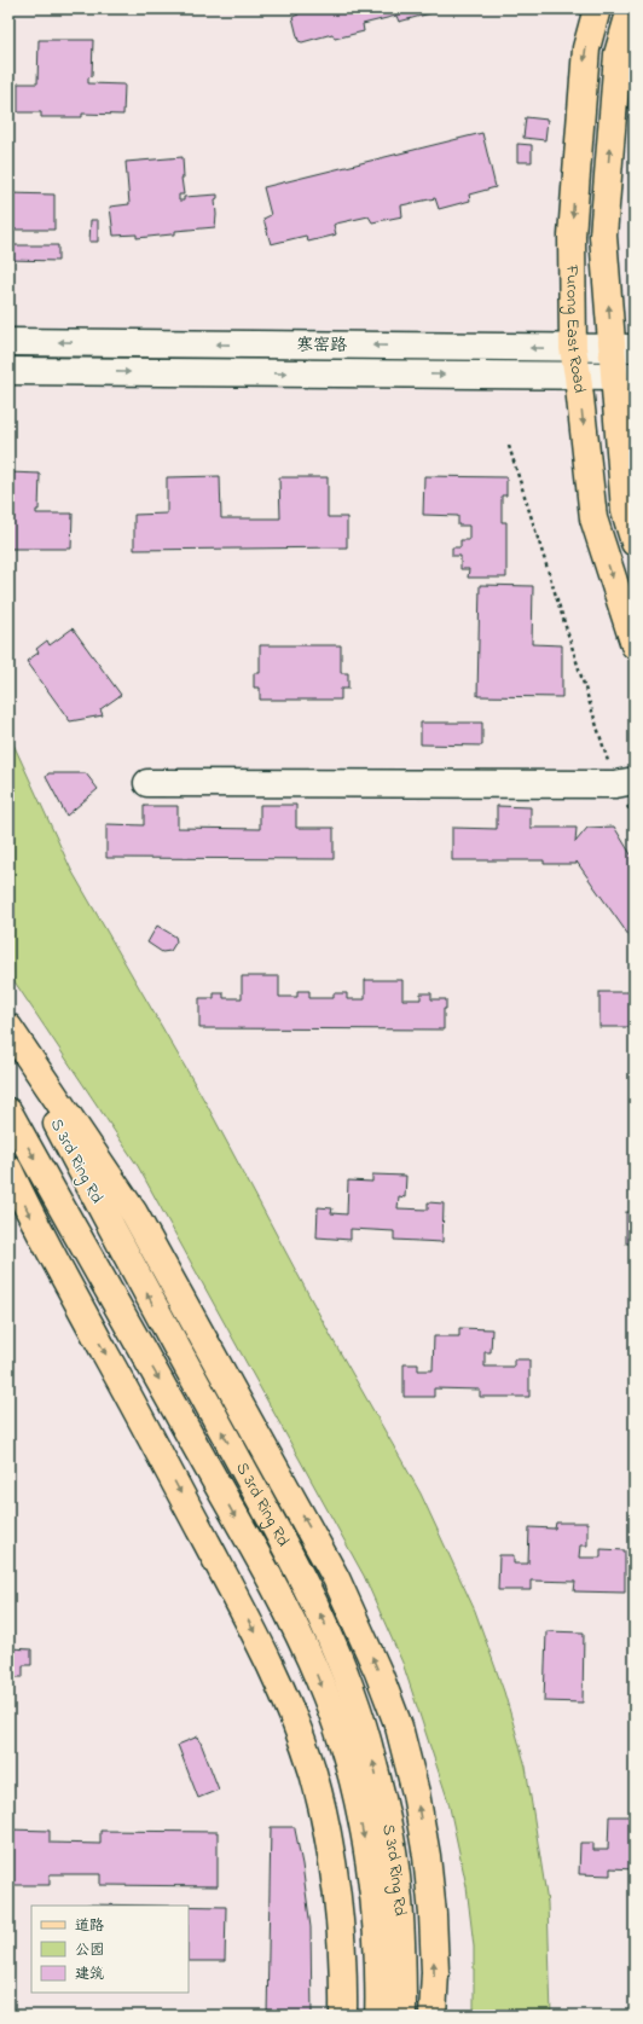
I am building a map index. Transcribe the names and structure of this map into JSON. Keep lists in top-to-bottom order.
{
  "streets": {
    "main road": ["Furong East Road", "S 3rd Ring Rd"],
    "street": ["寒窑路"]
  },
  "crossings": [
    ["Furong East Road", "寒窑路"]
  ],
  "legend": ["道路", "公园", "建筑"]
}
